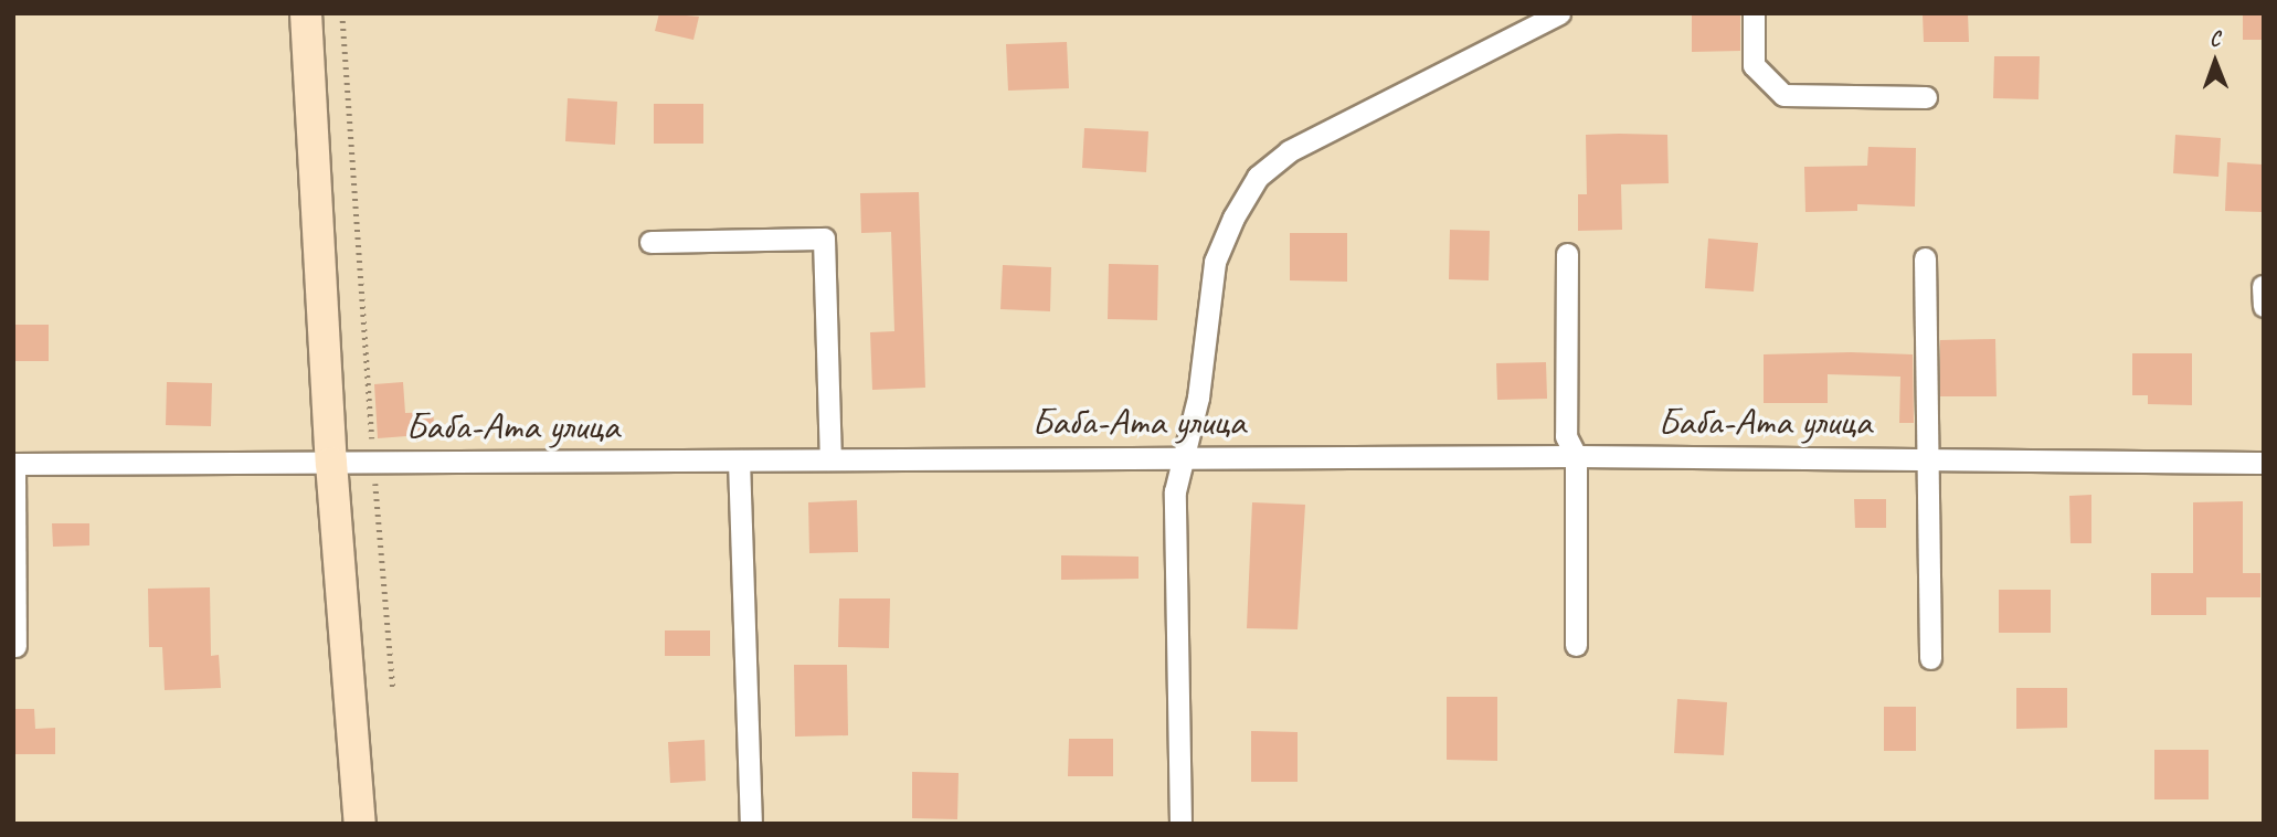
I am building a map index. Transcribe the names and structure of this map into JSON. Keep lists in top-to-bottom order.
{
  "streets": {
    "street": ["Баба-Ата улица"]
  },
  "north": "top"
}
